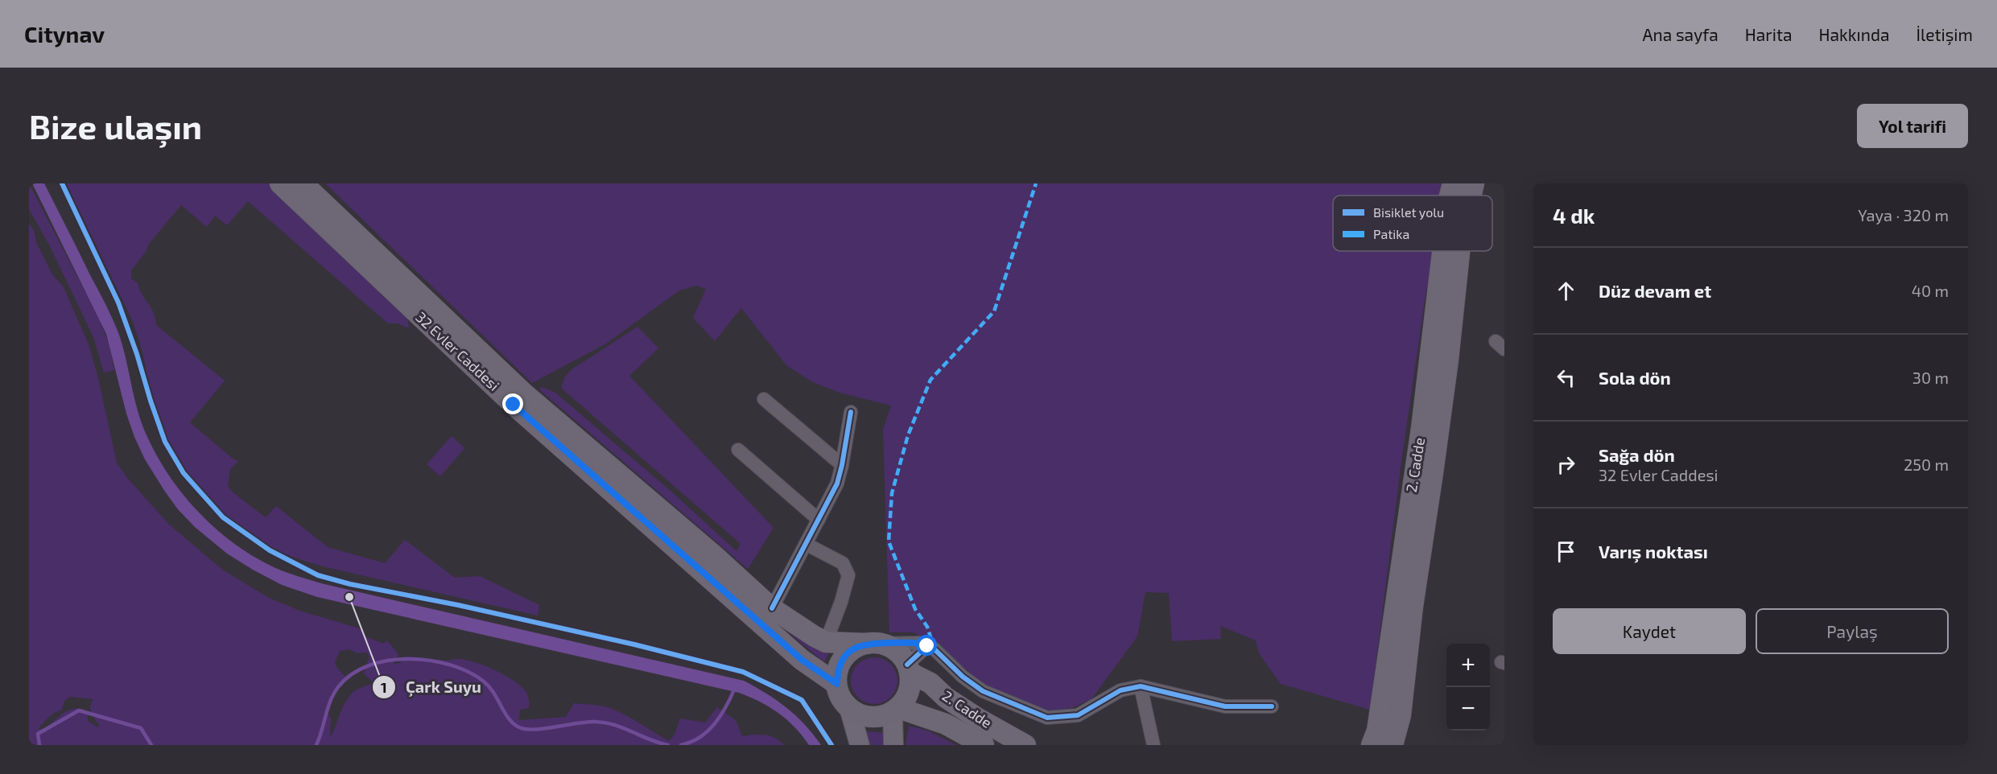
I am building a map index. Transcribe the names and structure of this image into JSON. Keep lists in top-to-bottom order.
{
  "streets": {
    "main road": ["32 Evler Caddesi", "2. Cadde"]
  },
  "crossings": [
    ["32 Evler Caddesi", "2. Cadde"]
  ],
  "places": ["Çark Suyu"],
  "legend": ["Bisiklet yolu", "Patika"],
  "page": {
    "header": "Citynav",
    "nav": [
      "Ana sayfa",
      "Harita",
      "Hakkında",
      "İletişim"
    ],
    "buttons": [
      "Yol tarifi",
      ["Kaydet", "Paylaş"]
    ],
    "title": "Bize ulaşın",
    "heading": ["4 dk", "Yaya · 320 m"],
    "list": [
      ["Düz devam et", "40 m"],
      ["Sola dön", "30 m"],
      ["Sağa dön", "32 Evler Caddesi", "250 m"],
      "Varış noktası"
    ],
    "map_buttons": ["+", "−"]
  }
}
